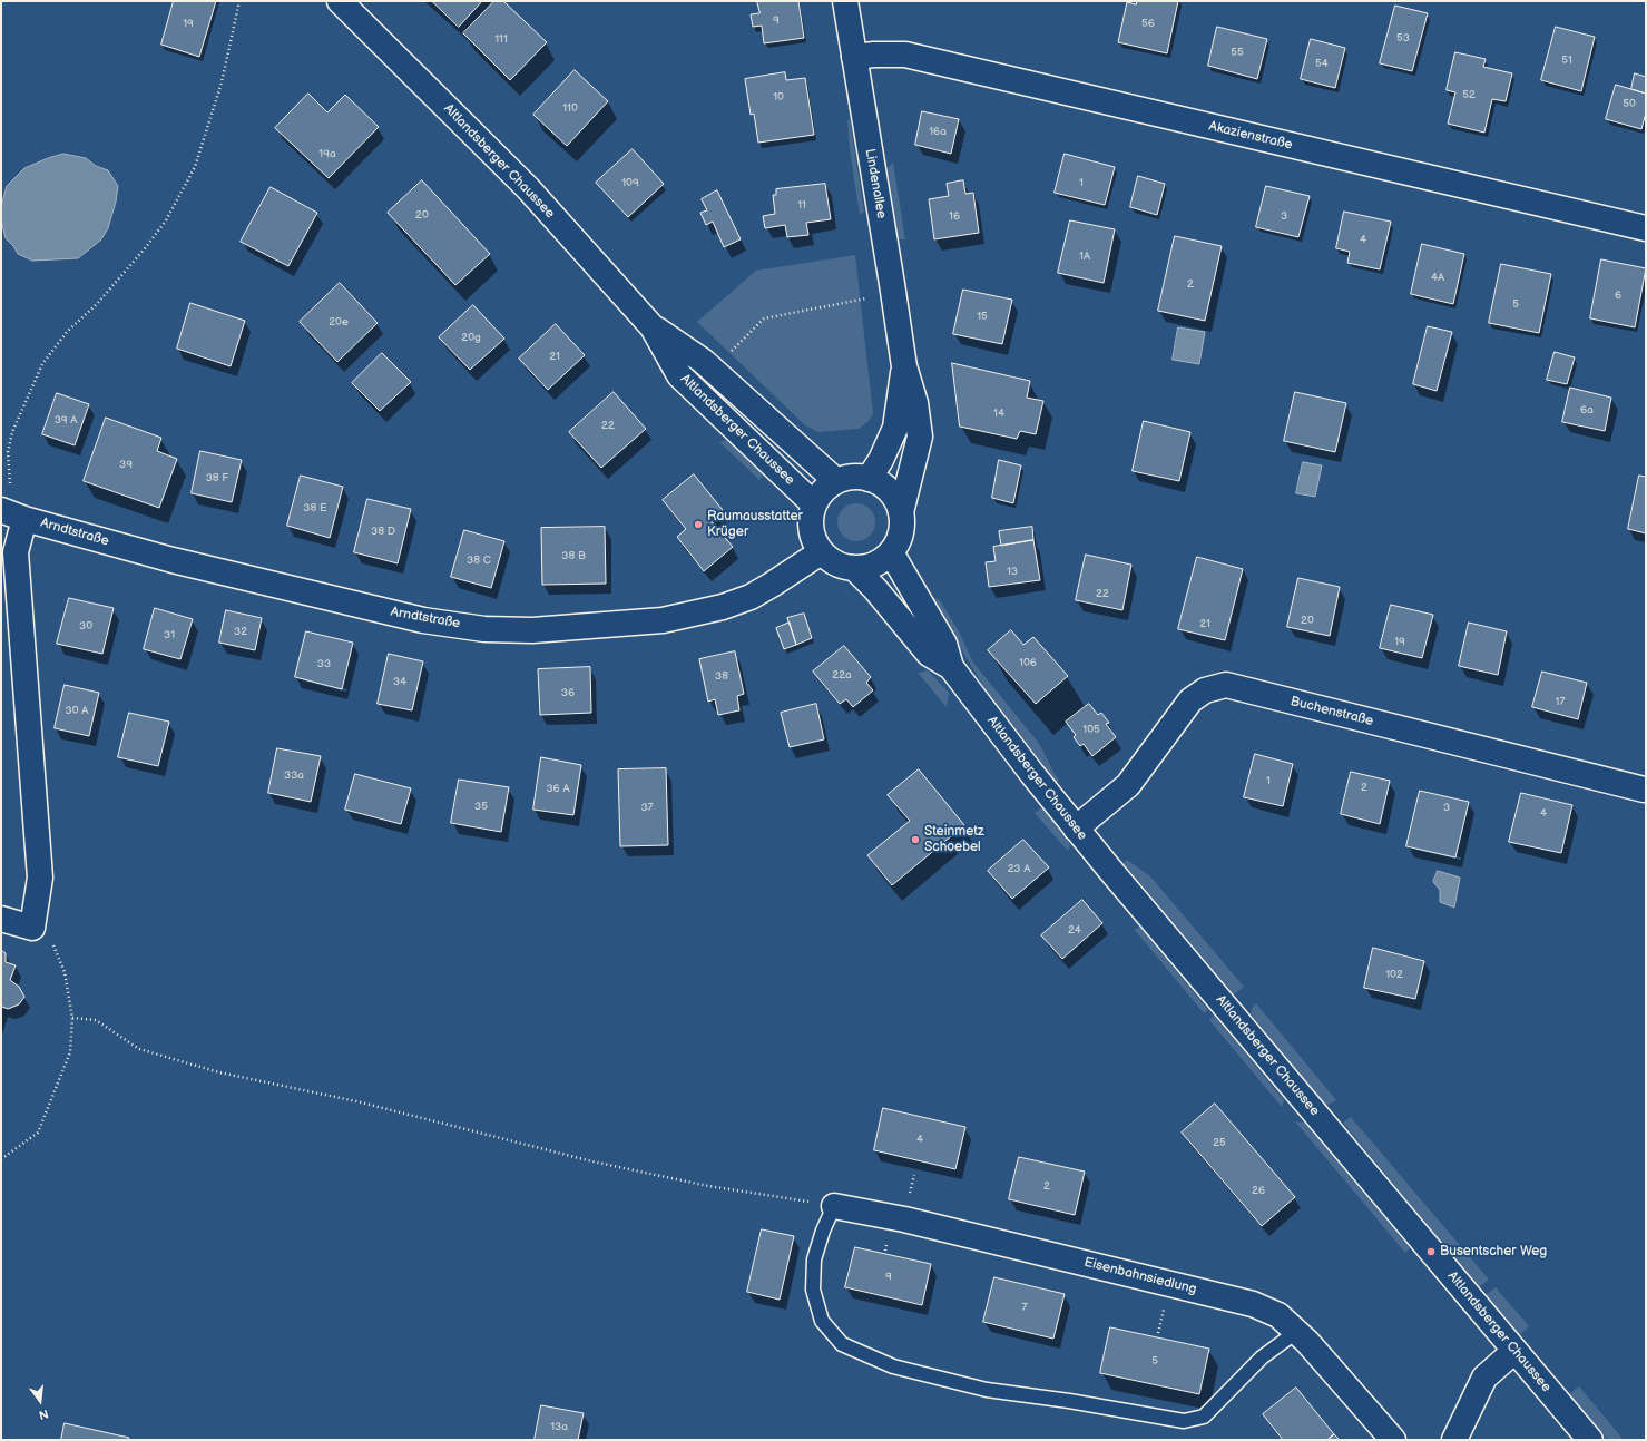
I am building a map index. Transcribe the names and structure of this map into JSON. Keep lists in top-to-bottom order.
{
  "streets": {
    "street": [
      "Akazienstraße",
      "Altlandsberger Chaussee",
      "Lindenallee",
      "Arndtstraße",
      "Buchenstraße",
      "Eisenbahnsiedlung"
    ]
  },
  "crossings": [
    ["Akazienstraße", "Lindenallee"],
    ["Altlandsberger Chaussee", "Lindenallee"],
    ["Altlandsberger Chaussee", "Arndtstraße"],
    ["Altlandsberger Chaussee", "Buchenstraße"],
    ["Lindenallee", "Arndtstraße"]
  ],
  "places": ["Raumausstatter Krüger", "Steinmetz Schoebel", "Busentscher Weg"],
  "house_numbers": [
    "9",
    "19",
    "56",
    "53",
    "111",
    "55",
    "51",
    "54",
    "52",
    "10",
    "50",
    "110",
    "16a",
    "19a",
    "109",
    "1",
    "11",
    "20",
    "16",
    "3",
    "4",
    "1A",
    "4A",
    "2",
    "6",
    "5",
    "15",
    "20e",
    "20g",
    "21",
    "6a",
    "14",
    "39 A",
    "22",
    "39",
    "38 F",
    "38 E",
    "38 D",
    "38 B",
    "38 C",
    "13",
    "22",
    "20",
    "21",
    "30",
    "32",
    "31",
    "19",
    "106",
    "33",
    "22a",
    "38",
    "34",
    "36",
    "17",
    "30 A",
    "105",
    "33a",
    "1",
    "2",
    "36 A",
    "35",
    "37",
    "3",
    "4",
    "23 A",
    "24",
    "102",
    "4",
    "25",
    "2",
    "26",
    "9",
    "7",
    "5",
    "13a"
  ],
  "north": "bottom"
}
